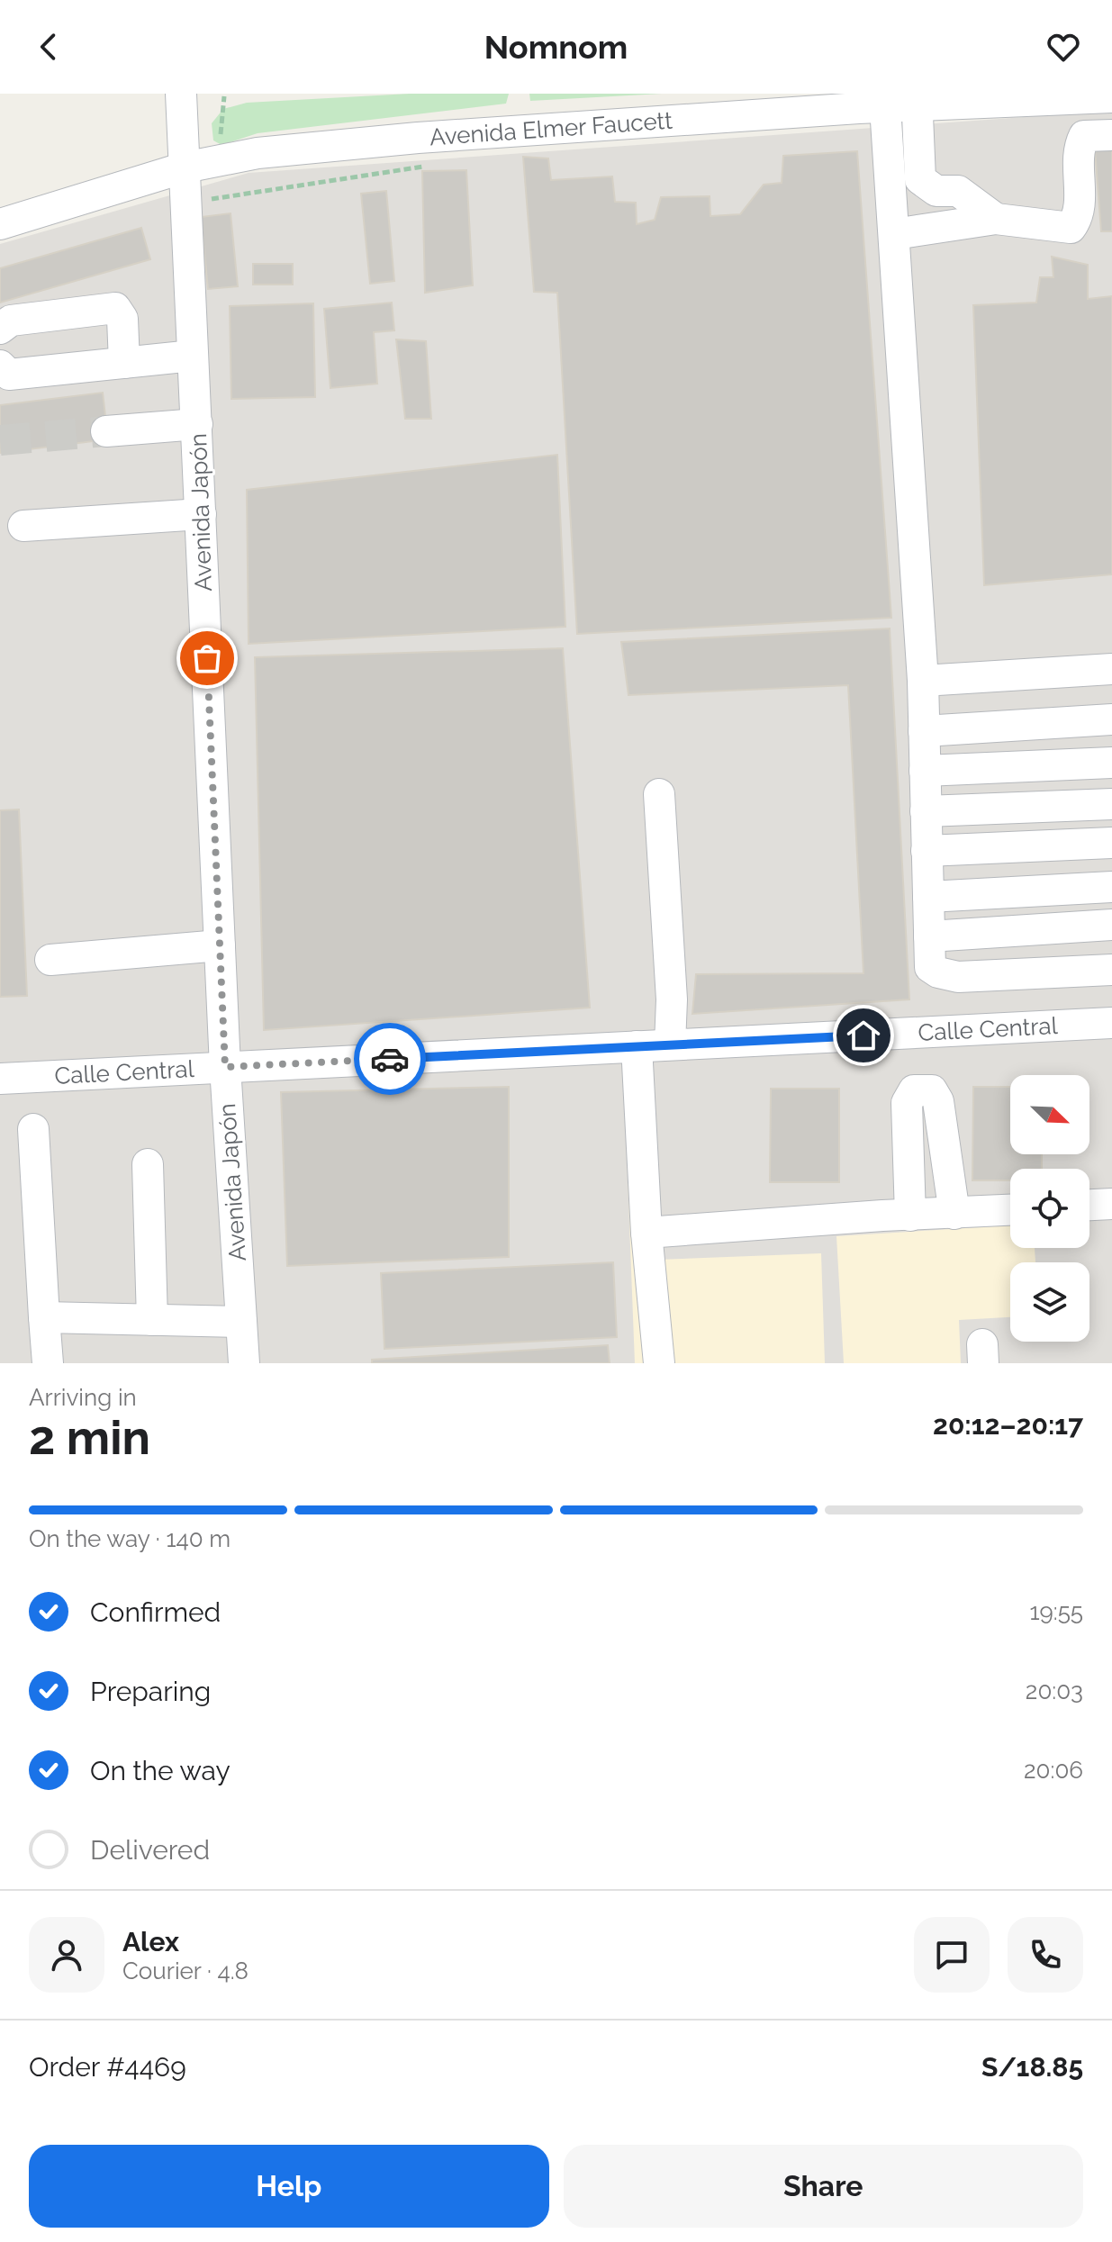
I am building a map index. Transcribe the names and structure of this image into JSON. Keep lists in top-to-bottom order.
{
  "streets": {
    "street": ["Avenida Elmer Faucett", "Avenida Japón", "Calle Central"]
  },
  "crossings": [
    ["Avenida Elmer Faucett", "Avenida Japón"],
    ["Avenida Japón", "Calle Central"]
  ],
  "north": "bottom right",
  "page": {
    "header": "Nomnom",
    "heading": ["2 min", "Arriving in", "20:12–20:17"],
    "panel": [
      "Alex",
      "Courier · 4.8",
      "Order #4469",
      "S/18.85"
    ],
    "bar": "On the way · 140 m",
    "list": [
      ["Confirmed", "19:55"],
      ["Preparing", "20:03"],
      ["On the way", "20:06"],
      "Delivered"
    ],
    "buttons": ["Help", "Share"]
  }
}
